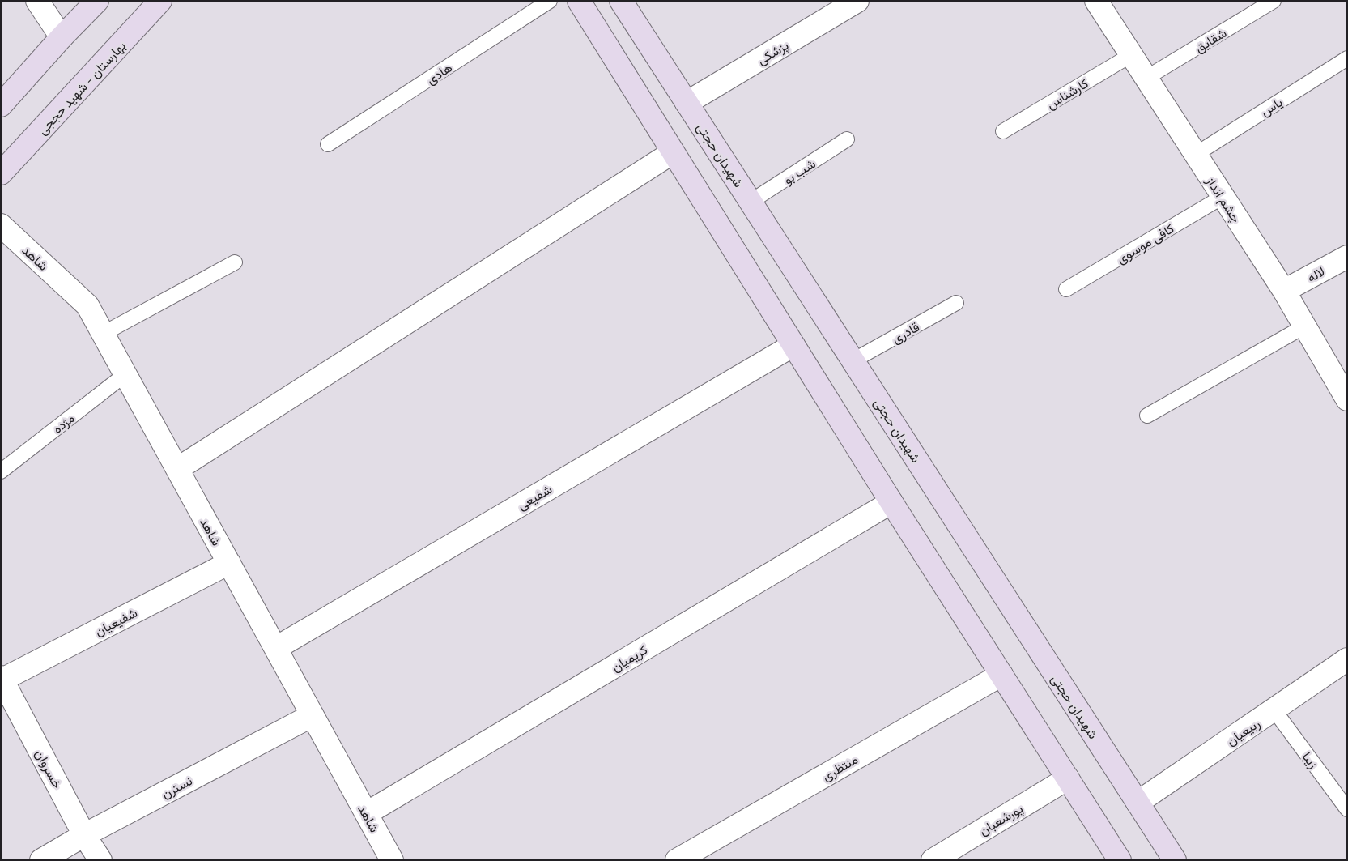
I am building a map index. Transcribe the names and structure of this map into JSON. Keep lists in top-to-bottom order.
{
  "streets": {
    "main road": ["بهارستان - شهید حججی", "شهیدان حجتی"],
    "street": [
      "پزشکی",
      "چشم انداز",
      "شاهد",
      "لاله",
      "شفیعی",
      "شفیعیان",
      "کریمیان",
      "ربیعیان",
      "منتظری",
      "خسروان",
      "نسترن",
      "پورشعبان"
    ],
    "lane": [
      "شقایق",
      "هادی",
      "کارشناس",
      "یاس",
      "شب بو",
      "کافی موسوی",
      "قادری",
      "مژده",
      "زیبا"
    ]
  },
  "crossings": [
    ["شقایق", "چشم انداز"],
    ["پزشکی", "شهیدان حجتی"],
    ["کارشناس", "چشم انداز"],
    ["یاس", "چشم انداز"],
    ["شهیدان حجتی", "شب بو"],
    ["شهیدان حجتی", "قادری"],
    ["شهیدان حجتی", "ربیعیان"],
    ["چشم انداز", "کافی موسوی"],
    ["چشم انداز", "لاله"],
    ["شاهد", "مژده"],
    ["شاهد", "شفیعی"],
    ["شاهد", "شفیعیان"],
    ["شاهد", "کریمیان"],
    ["شاهد", "نسترن"],
    ["شفیعیان", "خسروان"],
    ["ربیعیان", "زیبا"],
    ["خسروان", "نسترن"]
  ]
}
